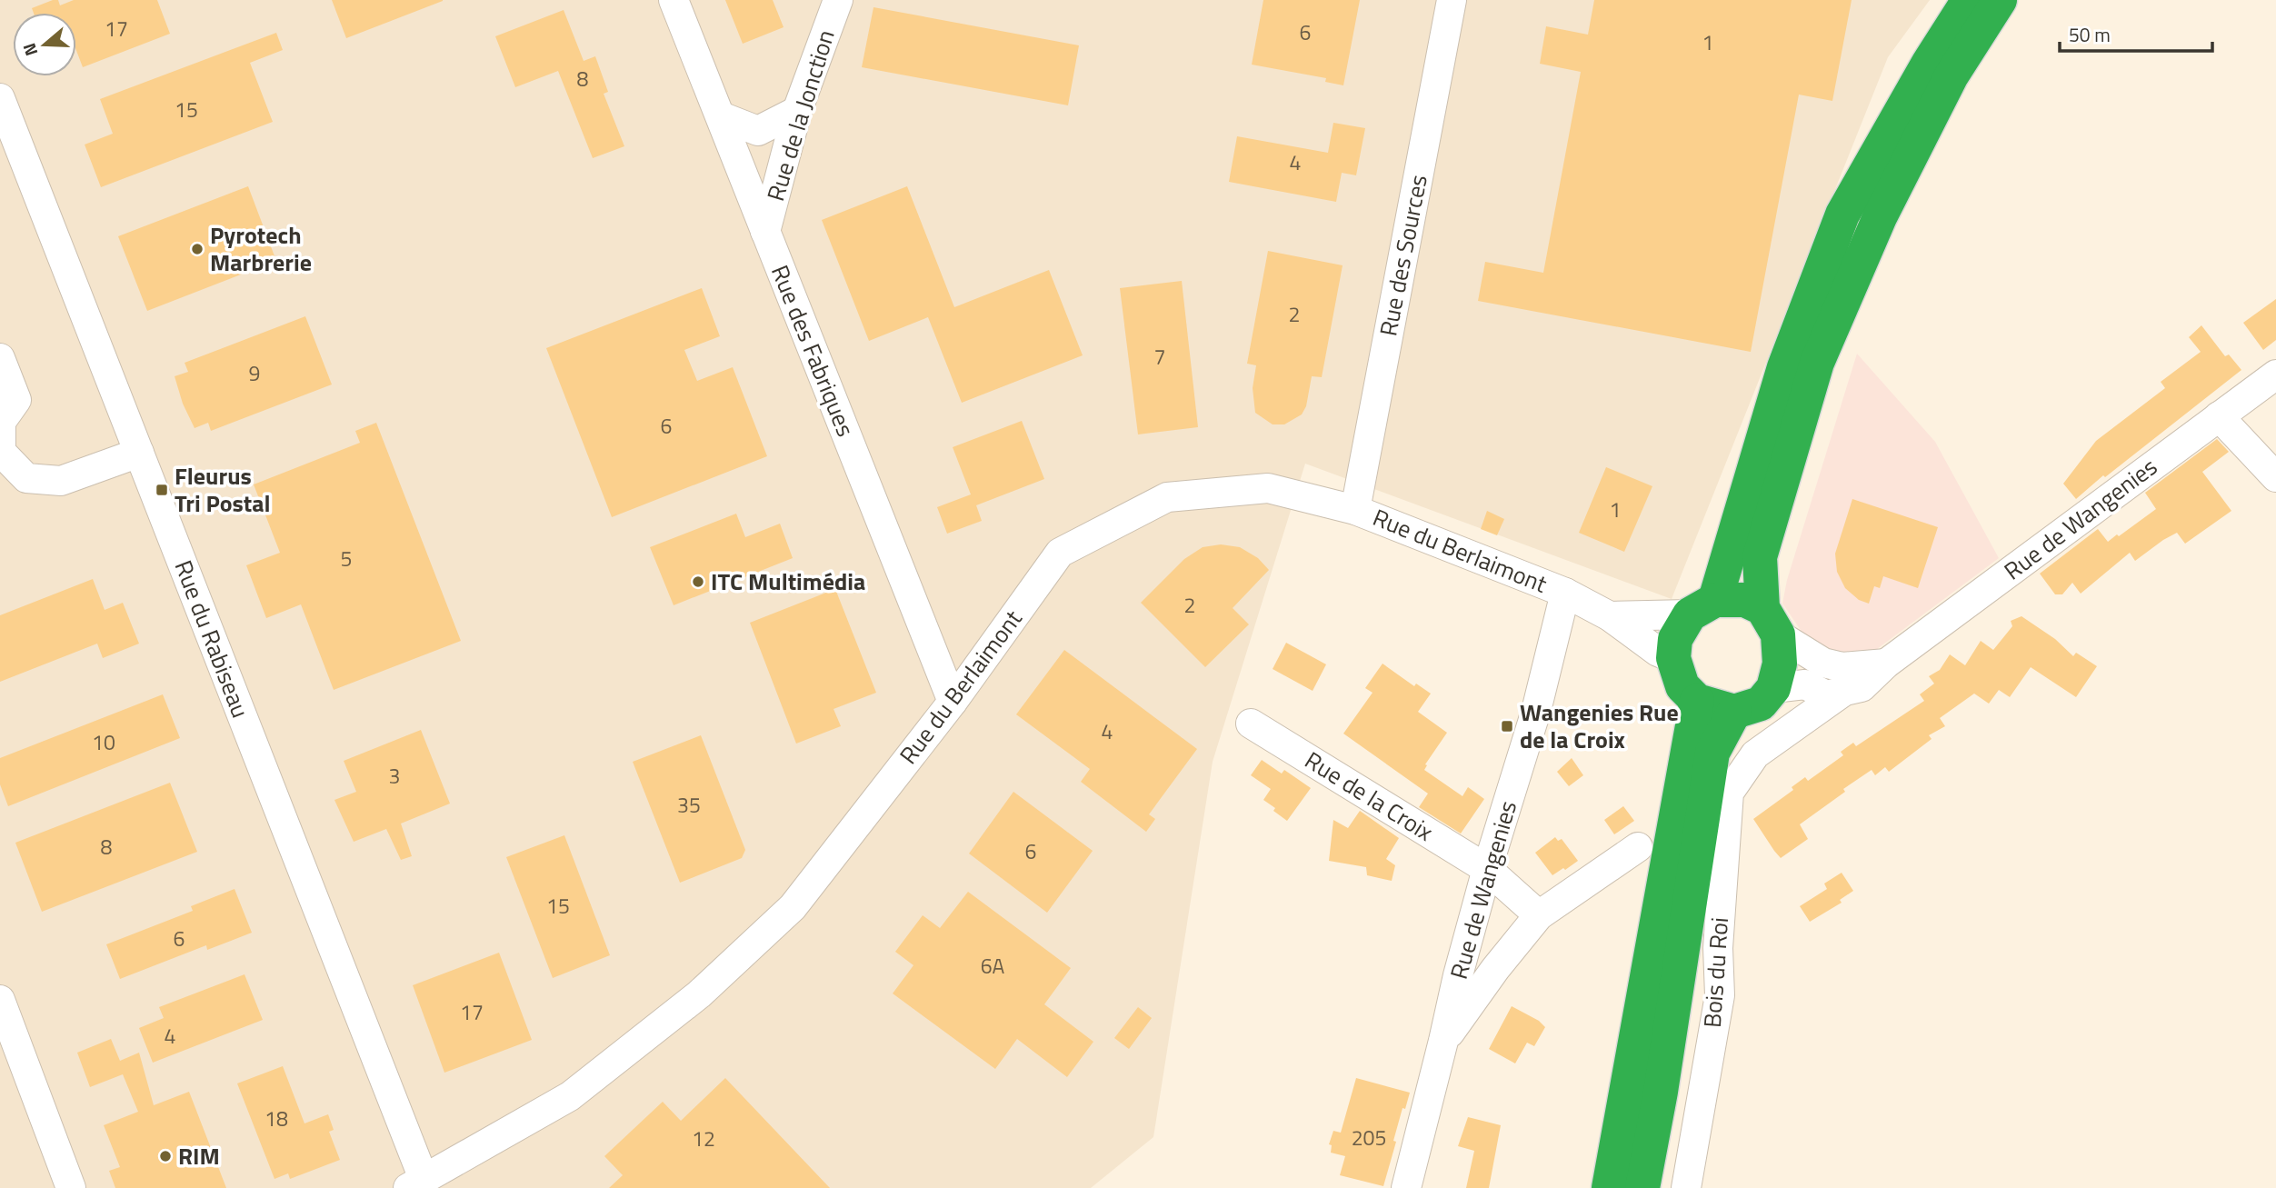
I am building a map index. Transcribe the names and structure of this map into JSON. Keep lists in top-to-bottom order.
{
  "streets": {
    "street": [
      "Rue de la Jonction",
      "Rue des Sources",
      "Rue des Fabriques",
      "Rue de Wangenies",
      "Rue du Berlaimont",
      "Rue du Rabiseau",
      "Rue de la Croix",
      "Bois du Roi"
    ]
  },
  "crossings": [
    ["Rue de la Jonction", "Rue des Fabriques"],
    ["Rue des Sources", "Rue du Berlaimont"],
    ["Rue des Fabriques", "Rue du Berlaimont"],
    ["Rue de Wangenies", "Rue du Berlaimont"],
    ["Rue de Wangenies", "Rue de la Croix"],
    ["Rue de Wangenies", "Bois du Roi"],
    ["Rue du Berlaimont", "Rue du Rabiseau"]
  ],
  "places": {
    "other": ["Pyrotech Marbrerie", "ITC Multimédia", "RIM"],
    "transit": ["Fleurus Tri Postal", "Wangenies Rue de la Croix"]
  },
  "house_numbers": [
    "17",
    "6",
    "1",
    "8",
    "15",
    "4",
    "2",
    "7",
    "9",
    "6",
    "1",
    "5",
    "2",
    "4",
    "10",
    "3",
    "35",
    "8",
    "6",
    "15",
    "6",
    "6A",
    "17",
    "4",
    "18",
    "205",
    "12"
  ],
  "scale_bar": "50 m",
  "north": "left"
}
